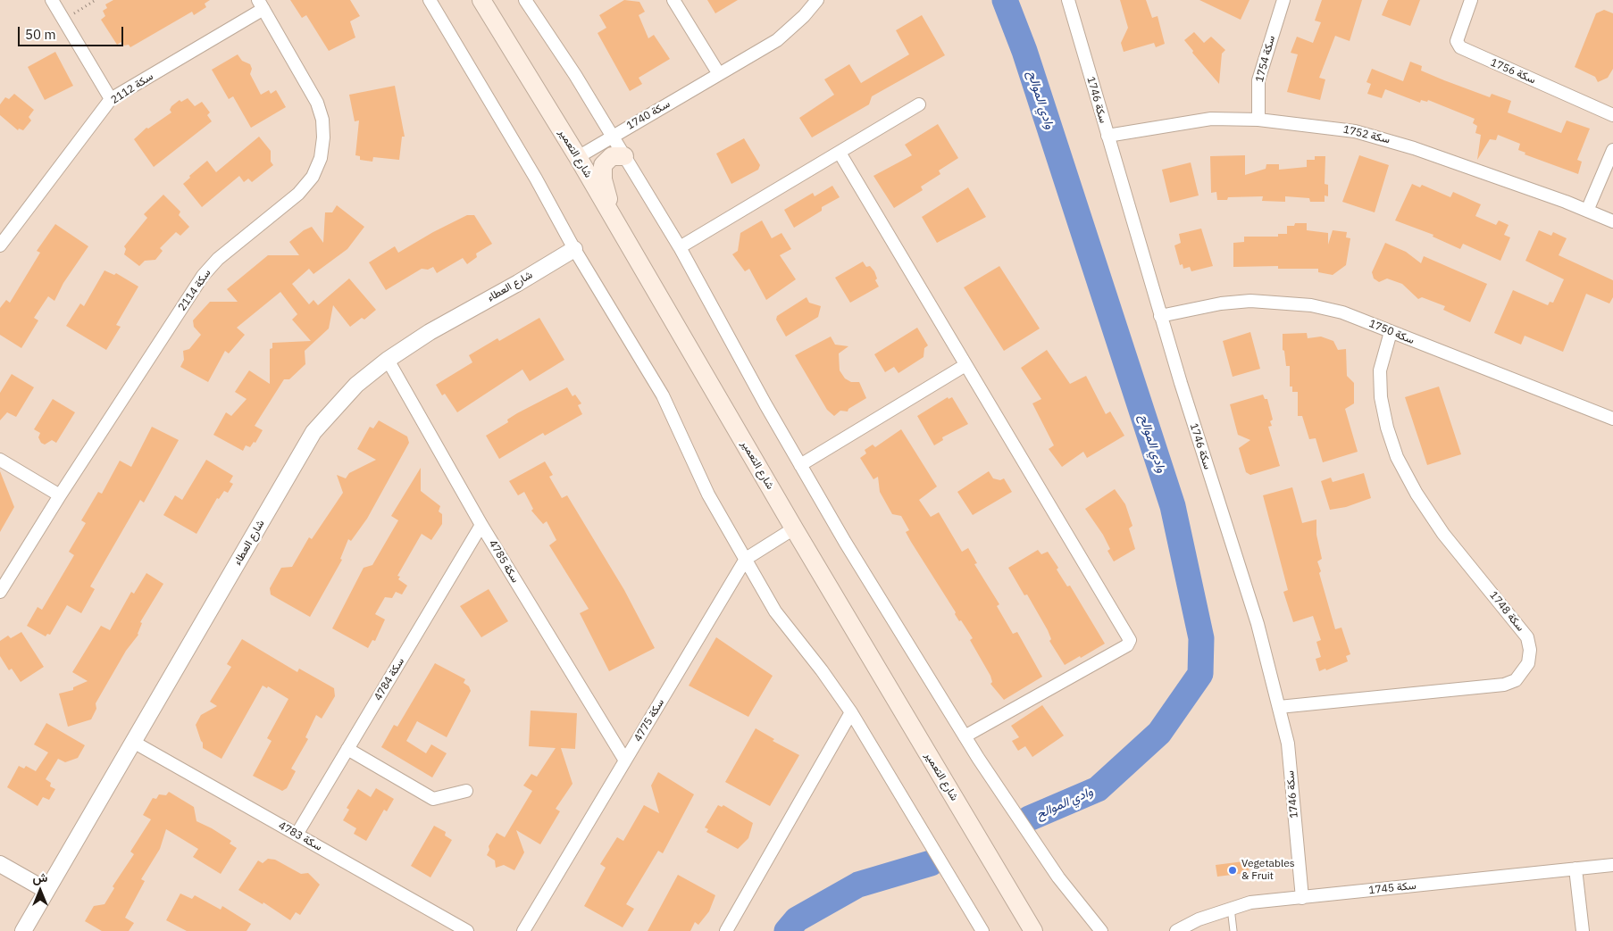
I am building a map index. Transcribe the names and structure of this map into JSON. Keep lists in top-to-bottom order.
{
  "streets": {
    "main road": ["شارع التعمير"],
    "street": [
      "سكة 1754",
      "سكة 1756",
      "سكة 2112",
      "سكة 1746",
      "سكة 1740",
      "سكة 1752",
      "شارع العطاء",
      "سكة 2114",
      "سكة 1750",
      "سكة 4785",
      "سكة 1748",
      "سكة 4784",
      "سكة 4775",
      "سكة 4783",
      "سكة 1745"
    ]
  },
  "crossings": [
    ["سكة 1754", "سكة 1752"],
    ["سكة 2112", "سكة 2114"],
    ["سكة 1746", "سكة 1752"],
    ["سكة 1746", "سكة 1750"],
    ["سكة 1746", "سكة 1748"],
    ["سكة 1746", "سكة 1745"],
    ["سكة 1740", "شارع التعمير"],
    ["شارع التعمير", "سكة 4775"],
    ["شارع العطاء", "سكة 4785"],
    ["شارع العطاء", "سكة 4783"],
    ["سكة 1750", "سكة 1748"],
    ["سكة 4785", "سكة 4784"],
    ["سكة 4785", "سكة 4775"],
    ["سكة 4784", "سكة 4783"]
  ],
  "water": ["وادي الموالح"],
  "places": ["Vegetables & Fruit"],
  "scale_bar": "50 m",
  "north": "top"
}
